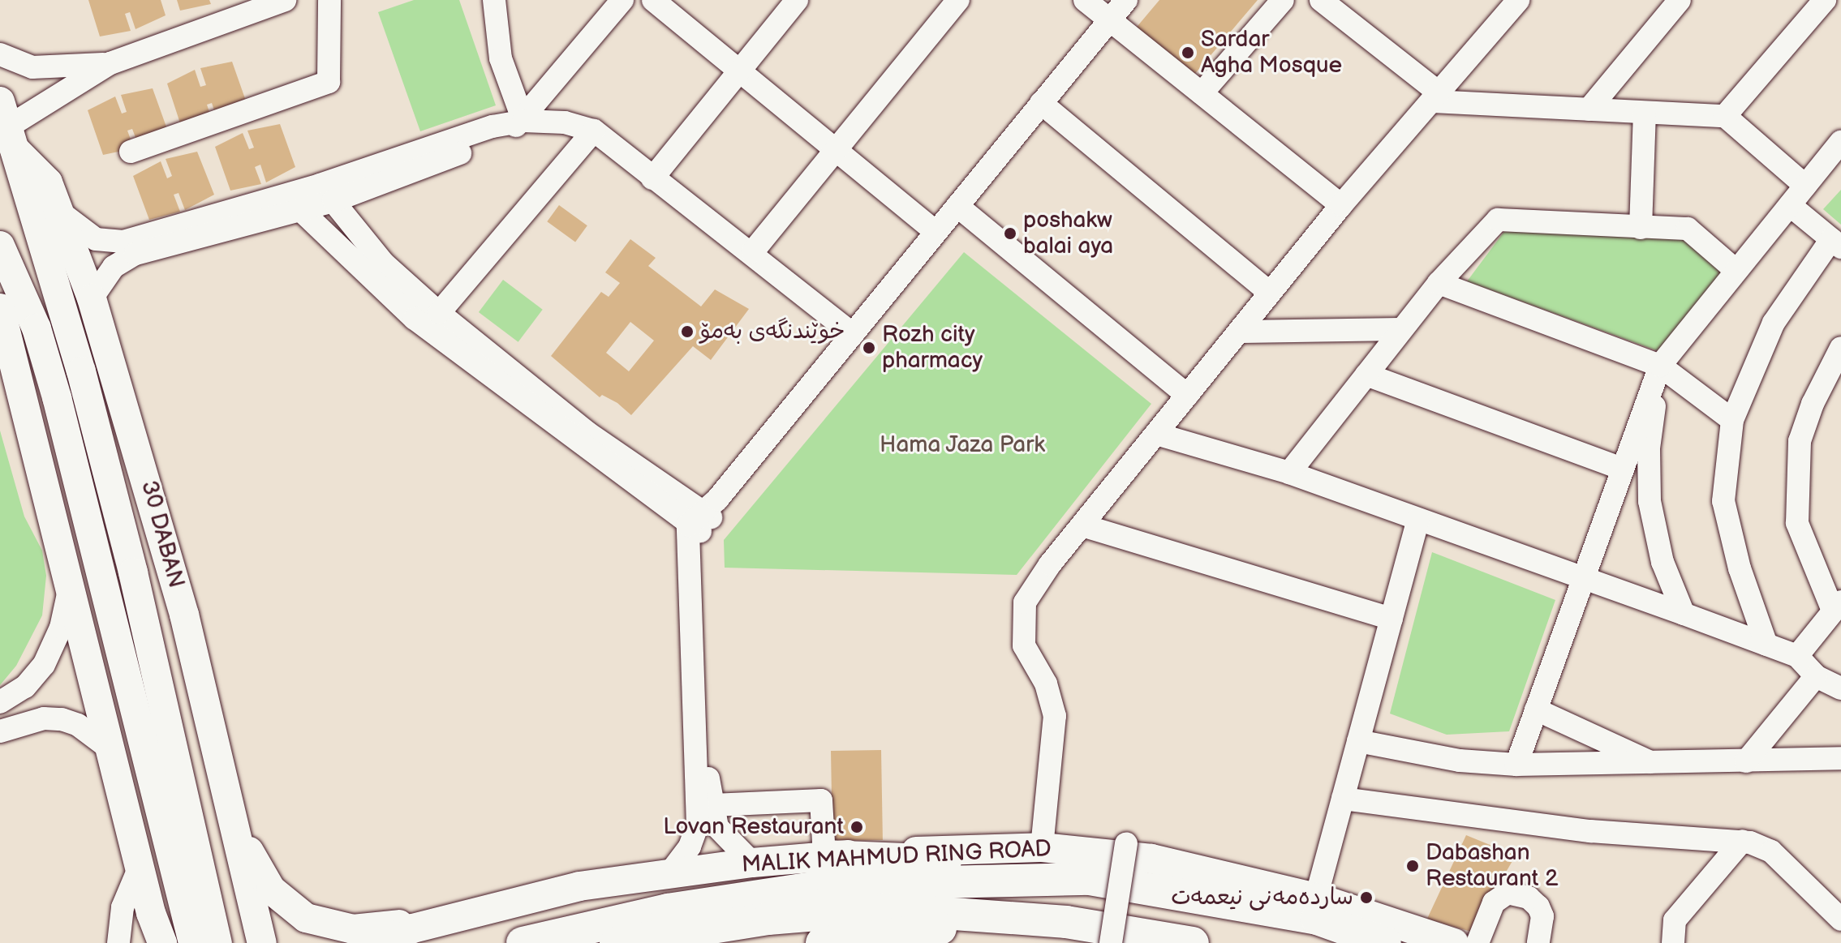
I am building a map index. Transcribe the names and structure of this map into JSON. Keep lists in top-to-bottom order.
{
  "streets": {
    "highway": ["MALIK MAHMUD RING ROAD"],
    "main road": ["30 DABAN"]
  },
  "parks": ["Hama Jaza Park"],
  "places": [
    "Sardar Agha Mosque",
    "poshakw balai aya",
    "خوێندنگەی بەمۆ",
    "Rozh city pharmacy",
    "Lovan Restaurant",
    "Dabashan Restaurant 2",
    "ساردەمەنی نیعمەت"
  ]
}
